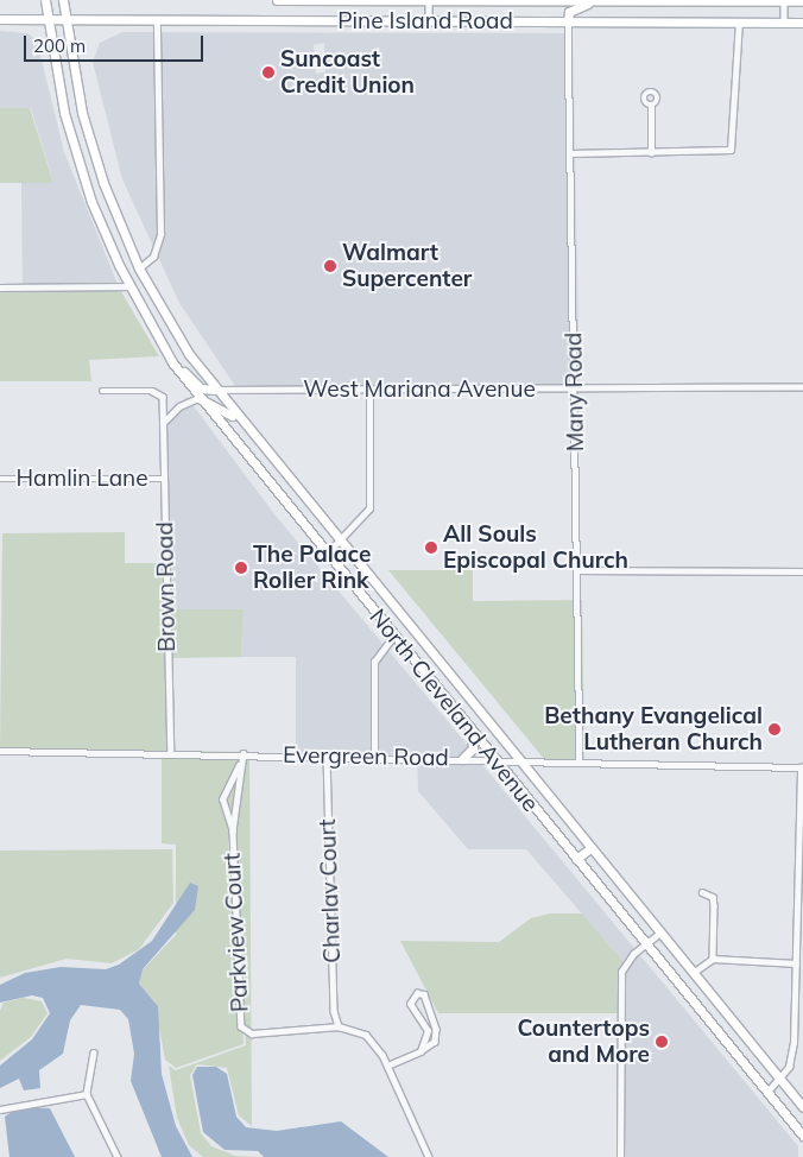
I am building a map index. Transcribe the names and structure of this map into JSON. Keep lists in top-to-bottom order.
{
  "streets": {
    "main road": ["Pine Island Road", "North Cleveland Avenue"],
    "street": [
      "West Mariana Avenue",
      "Many Road",
      "Hamlin Lane",
      "Brown Road",
      "Evergreen Road",
      "Charlav Court",
      "Parkview Court"
    ]
  },
  "crossings": [
    ["Pine Island Road", "Many Road"],
    ["Pine Island Road", "North Cleveland Avenue"],
    ["West Mariana Avenue", "Many Road"],
    ["West Mariana Avenue", "North Cleveland Avenue"],
    ["Many Road", "Evergreen Road"],
    ["Hamlin Lane", "Brown Road"],
    ["Brown Road", "Evergreen Road"],
    ["North Cleveland Avenue", "Evergreen Road"],
    ["Evergreen Road", "Charlav Court"],
    ["Evergreen Road", "Parkview Court"],
    ["Charlav Court", "Parkview Court"]
  ],
  "places": [
    "Suncoast Credit Union",
    "Walmart Supercenter",
    "All Souls Episcopal Church",
    "The Palace Roller Rink",
    "Bethany Evangelical Lutheran Church",
    "Countertops and More"
  ],
  "scale_bar": "200 m"
}
